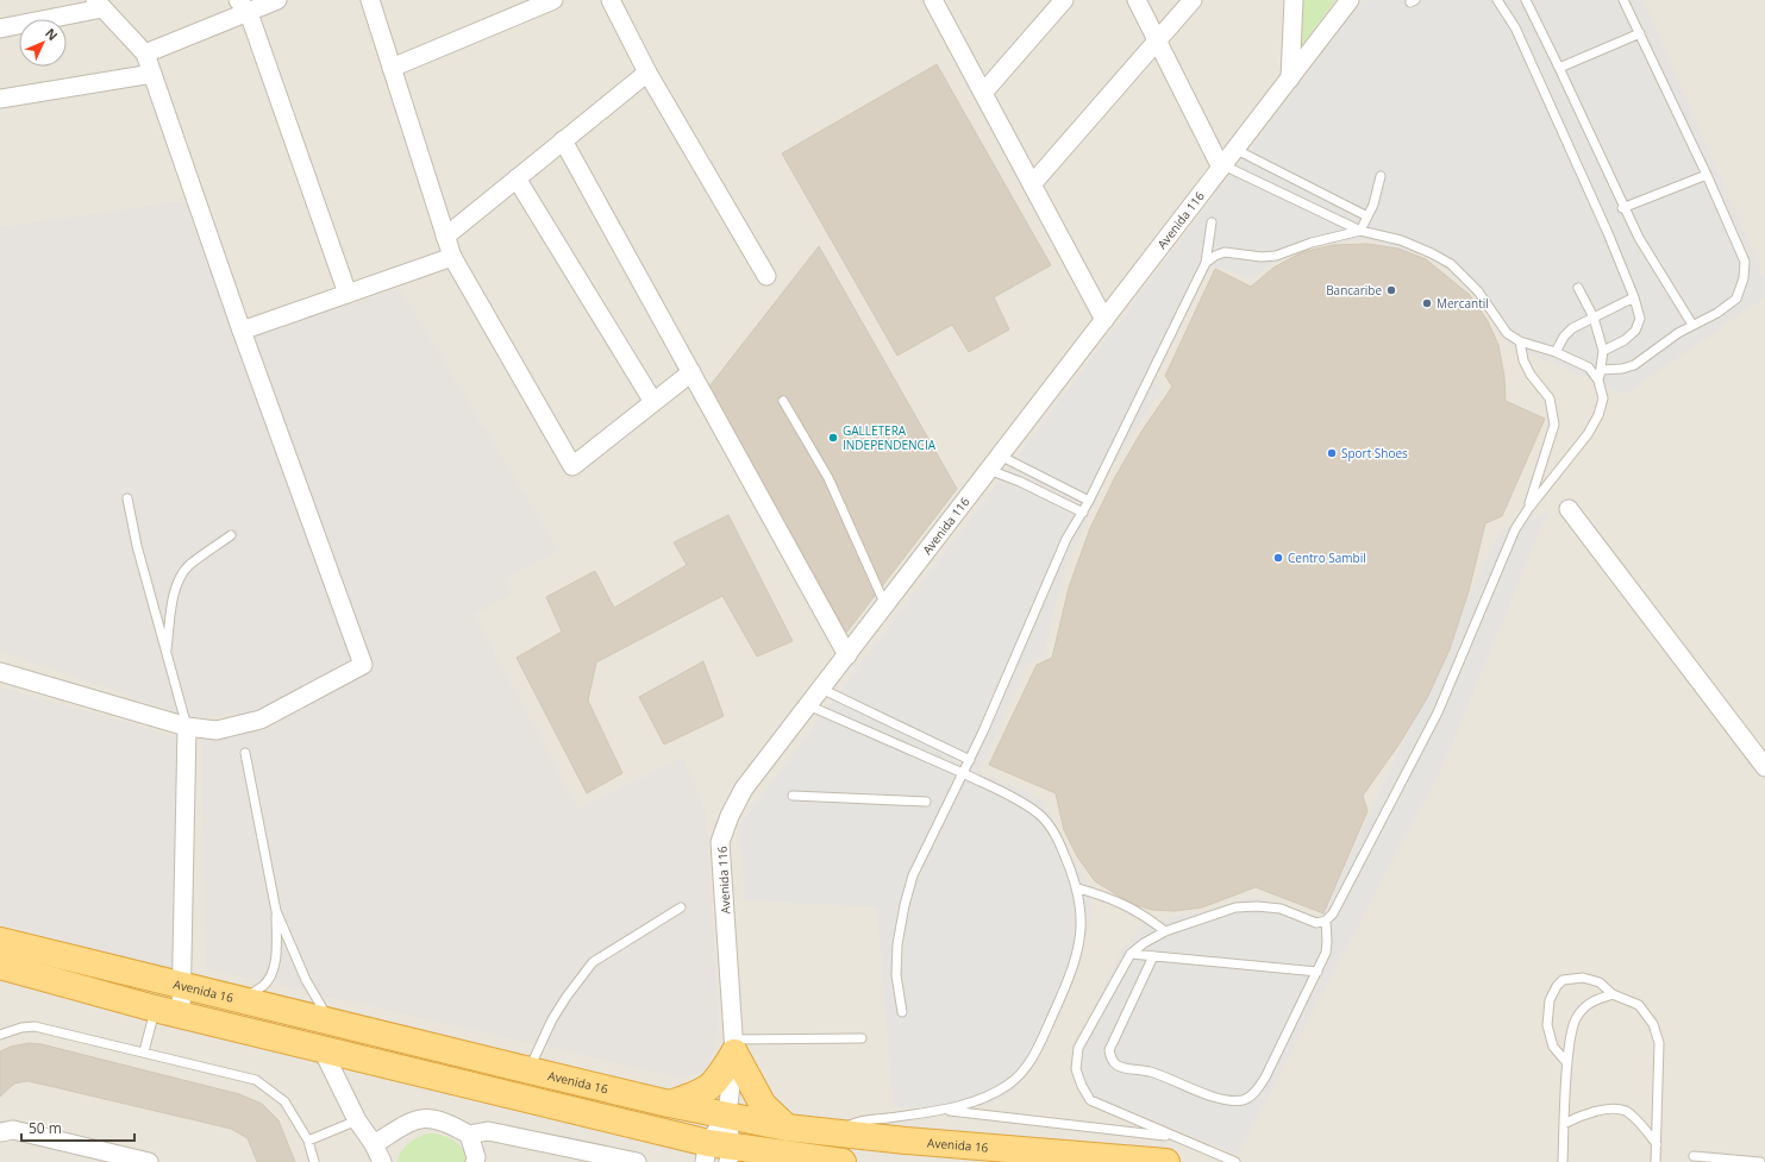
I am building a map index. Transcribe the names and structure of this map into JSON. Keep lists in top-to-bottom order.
{
  "streets": {
    "highway": ["Avenida 16"],
    "street": ["Avenida 116"]
  },
  "crossings": [
    ["Avenida 116", "Avenida 16"]
  ],
  "places": [
    "Bancaribe",
    "Mercantil",
    "GALLETERA INDEPENDENCIA",
    "Sport Shoes",
    "Centro Sambil"
  ],
  "scale_bar": "50 m",
  "north": "top right"
}
